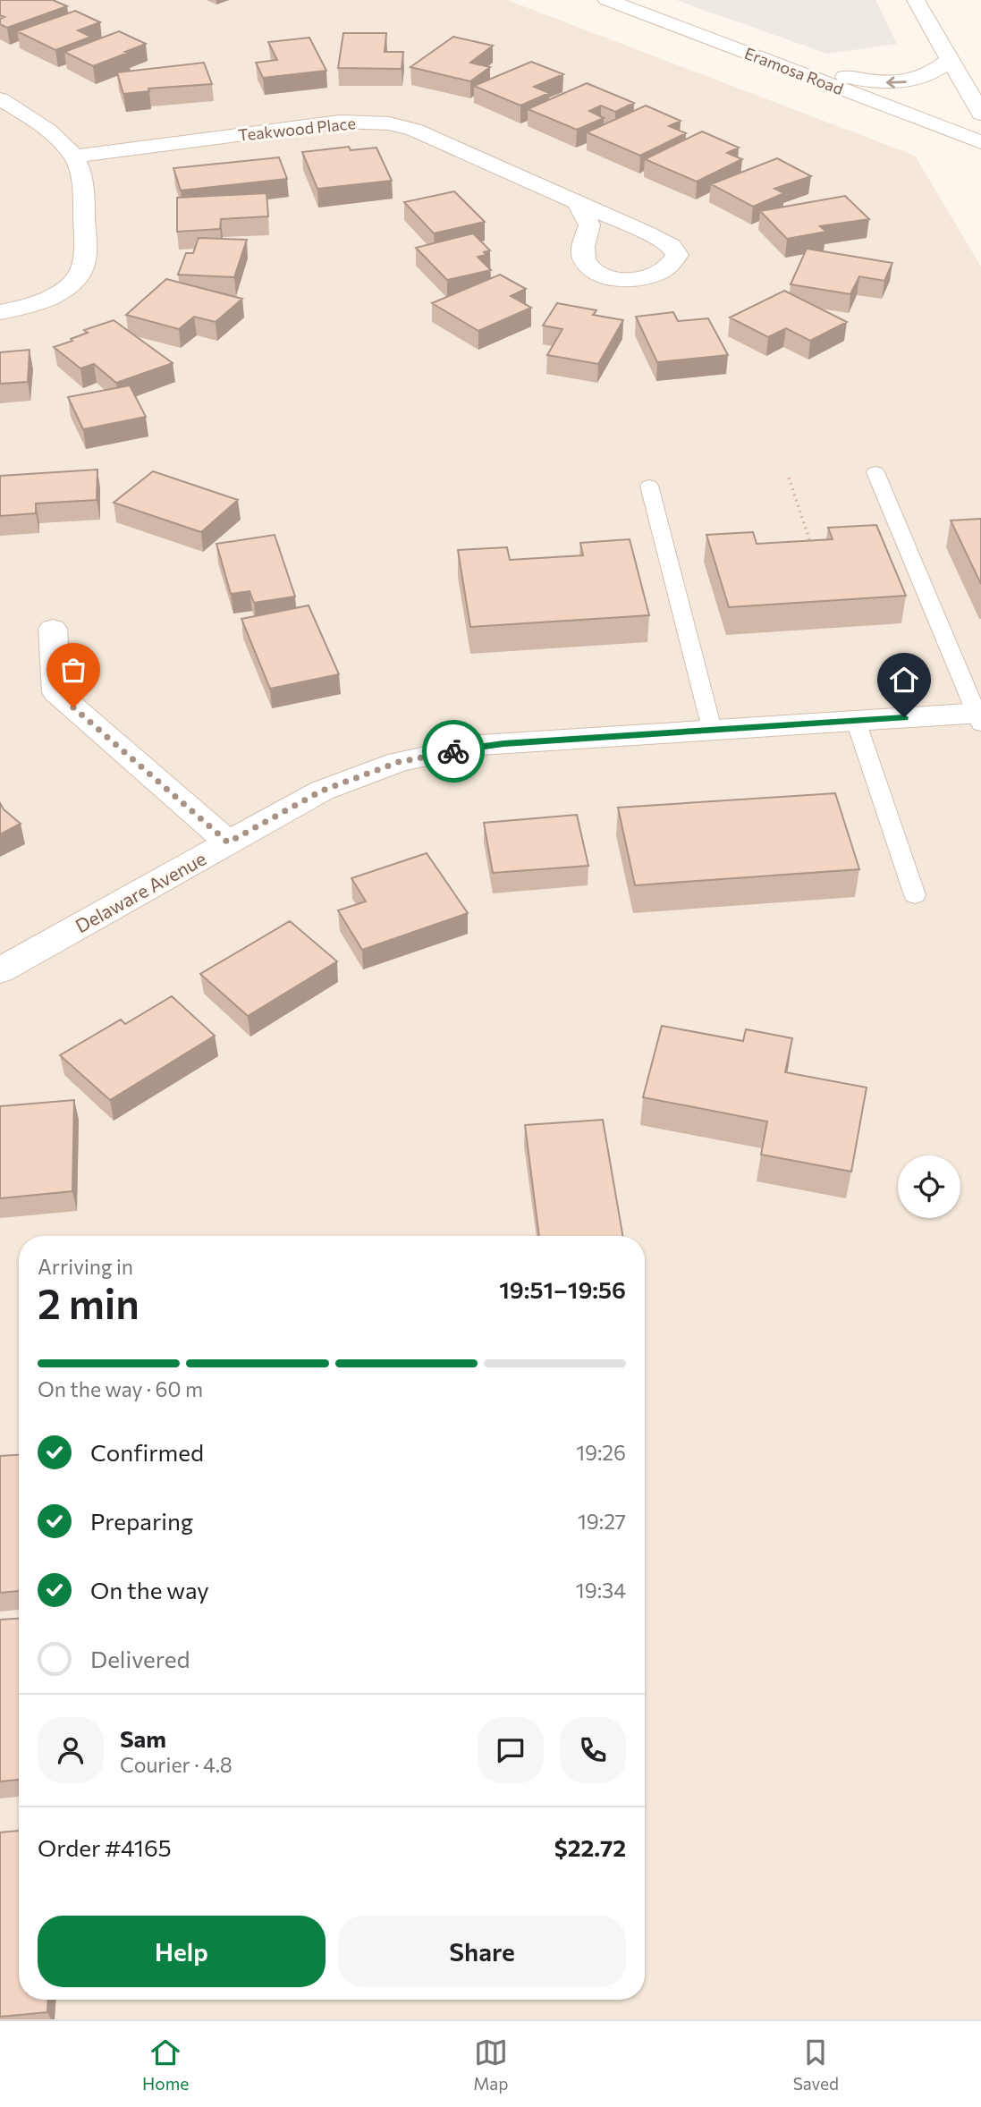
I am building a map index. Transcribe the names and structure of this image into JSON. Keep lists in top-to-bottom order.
{
  "streets": {
    "street": ["Eramosa Road", "Teakwood Place", "Delaware Avenue"]
  },
  "page": {
    "heading": ["2 min", "Arriving in", "19:51–19:56"],
    "panel": [
      "Sam",
      "Courier · 4.8",
      "Order #4165",
      "$22.72"
    ],
    "bar": "On the way · 60 m",
    "list": [
      ["Confirmed", "19:26"],
      ["Preparing", "19:27"],
      ["On the way", "19:34"],
      "Delivered"
    ],
    "buttons": ["Help", "Share"],
    "tabs": ["Home", "Map", "Saved"]
  }
}
